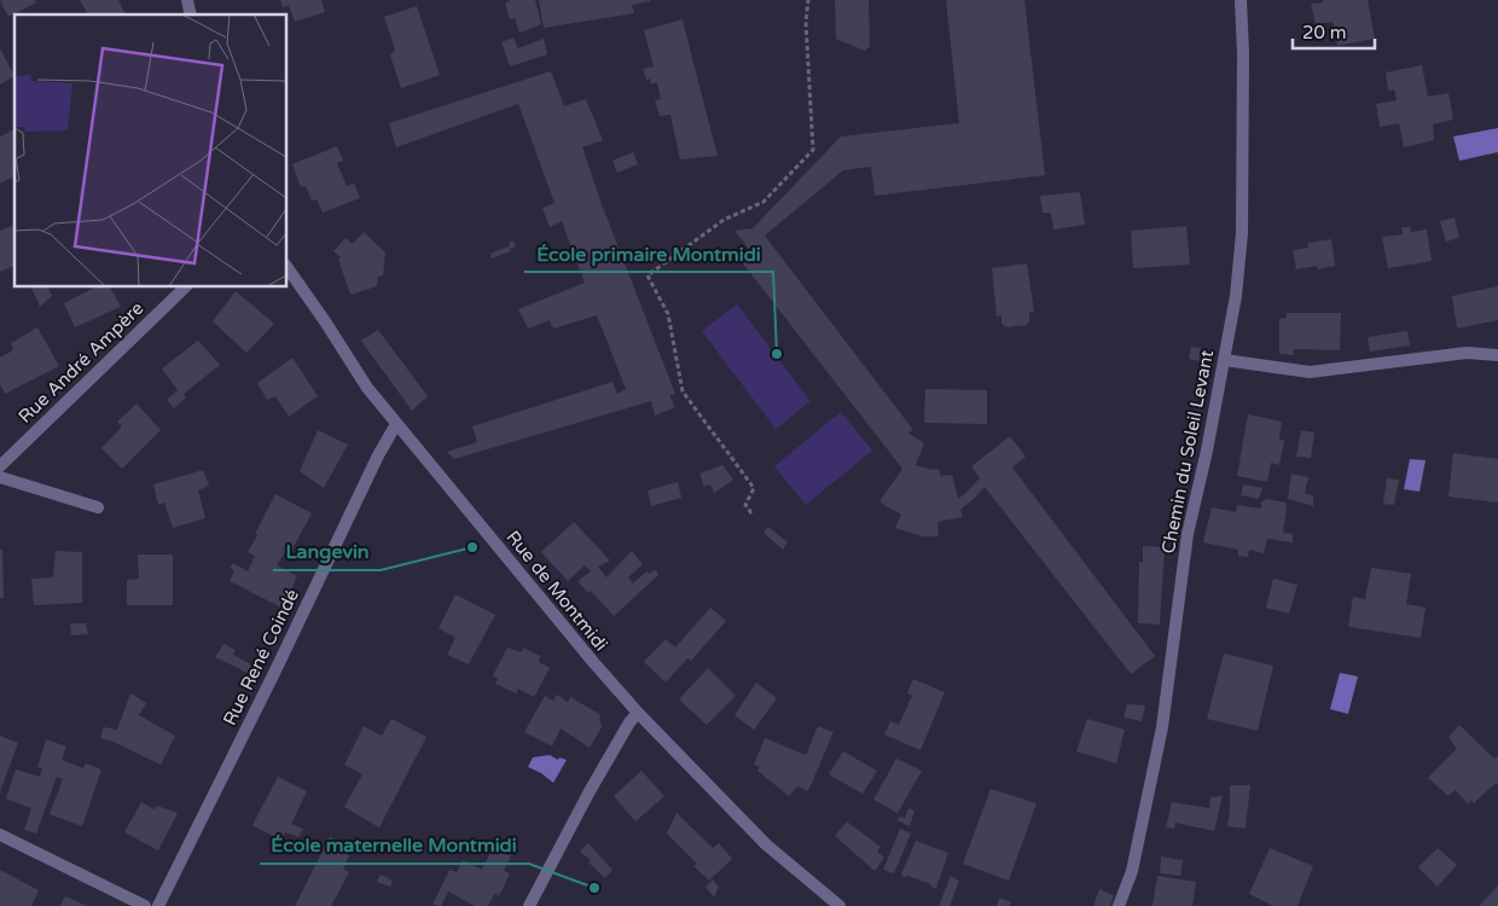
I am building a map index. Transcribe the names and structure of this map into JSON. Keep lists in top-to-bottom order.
{
  "streets": {
    "street": [
      "Rue André Ampère",
      "Chemin du Soleil Levant",
      "Rue de Montmidi",
      "Rue René Coindé"
    ]
  },
  "crossings": [
    ["Rue de Montmidi", "Rue René Coindé"]
  ],
  "places": ["École primaire Montmidi", "Langevin", "École maternelle Montmidi"],
  "scale_bar": "20 m"
}
